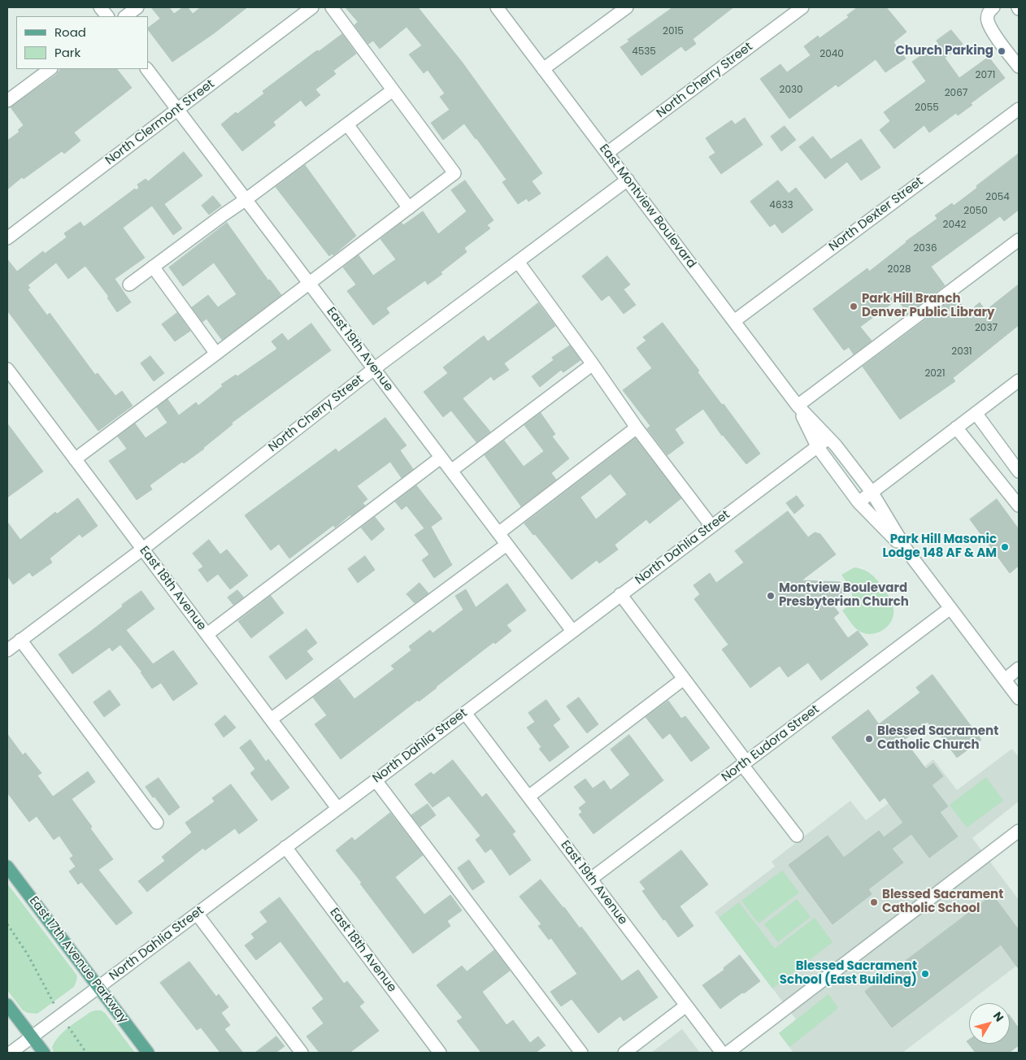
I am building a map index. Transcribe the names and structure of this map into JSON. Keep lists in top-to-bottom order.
{
  "streets": {
    "main road": ["East 17th Avenue Parkway"],
    "street": [
      "North Cherry Street",
      "North Clermont Street",
      "East Montview Boulevard",
      "North Dexter Street",
      "East 19th Avenue",
      "North Dahlia Street",
      "East 18th Avenue",
      "North Eudora Street"
    ]
  },
  "crossings": [
    ["North Cherry Street", "East Montview Boulevard"],
    ["North Cherry Street", "East 19th Avenue"],
    ["North Cherry Street", "East 18th Avenue"],
    ["North Clermont Street", "East 19th Avenue"],
    ["East Montview Boulevard", "North Dexter Street"],
    ["East Montview Boulevard", "North Dahlia Street"],
    ["East Montview Boulevard", "North Eudora Street"],
    ["East 19th Avenue", "North Dahlia Street"],
    ["East 19th Avenue", "North Eudora Street"],
    ["North Dahlia Street", "East 18th Avenue"],
    ["North Dahlia Street", "East 17th Avenue Parkway"]
  ],
  "places": [
    "Church Parking",
    "Park Hill Branch Denver Public Library",
    "Park Hill Masonic Lodge 148 AF & AM",
    "Montview Boulevard Presbyterian Church",
    "Blessed Sacrament Catholic Church",
    "Blessed Sacrament Catholic School",
    "Blessed Sacrament School (East Building)"
  ],
  "house_numbers": [
    "2015",
    "4535",
    "2040",
    "2071",
    "2030",
    "2067",
    "2055",
    "2054",
    "4633",
    "2050",
    "2042",
    "2036",
    "2028",
    "2037",
    "2031",
    "2021"
  ],
  "legend": ["Road", "Park"],
  "north": "top right"
}
